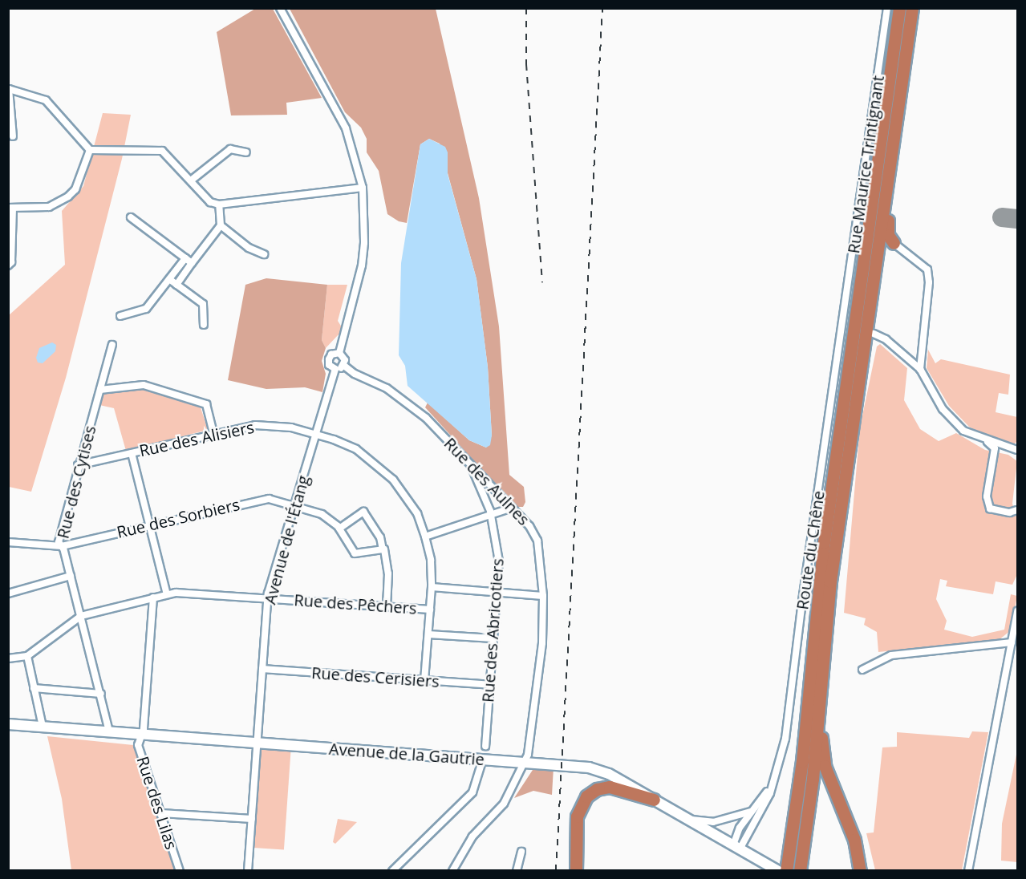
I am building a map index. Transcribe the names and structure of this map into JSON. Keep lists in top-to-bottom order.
{
  "streets": {
    "street": [
      "Rue Maurice Trintignant",
      "Rue des Alisiers",
      "Rue des Aulnes",
      "Rue des Cytises",
      "Rue des Sorbiers",
      "Avenue de l'Étang",
      "Route du Chêne",
      "Rue des Pêchers",
      "Rue des Abricotiers",
      "Rue des Cerisiers",
      "Avenue de la Gautrie",
      "Rue des Lilas"
    ]
  },
  "crossings": [
    ["Rue Maurice Trintignant", "Route du Chêne"],
    ["Rue des Alisiers", "Rue des Cytises"],
    ["Rue des Alisiers", "Avenue de l'Étang"],
    ["Rue des Alisiers", "Rue des Pêchers"],
    ["Rue des Alisiers", "Rue des Cerisiers"],
    ["Rue des Aulnes", "Avenue de l'Étang"],
    ["Rue des Aulnes", "Rue des Abricotiers"],
    ["Rue des Aulnes", "Avenue de la Gautrie"],
    ["Rue des Cytises", "Rue des Sorbiers"],
    ["Rue des Cytises", "Rue des Pêchers"],
    ["Rue des Cytises", "Avenue de la Gautrie"],
    ["Rue des Sorbiers", "Avenue de l'Étang"],
    ["Avenue de l'Étang", "Rue des Pêchers"],
    ["Avenue de l'Étang", "Rue des Cerisiers"],
    ["Avenue de l'Étang", "Avenue de la Gautrie"],
    ["Route du Chêne", "Avenue de la Gautrie"],
    ["Rue des Pêchers", "Rue des Lilas"],
    ["Rue des Abricotiers", "Rue des Cerisiers"],
    ["Avenue de la Gautrie", "Rue des Lilas"]
  ]
}
